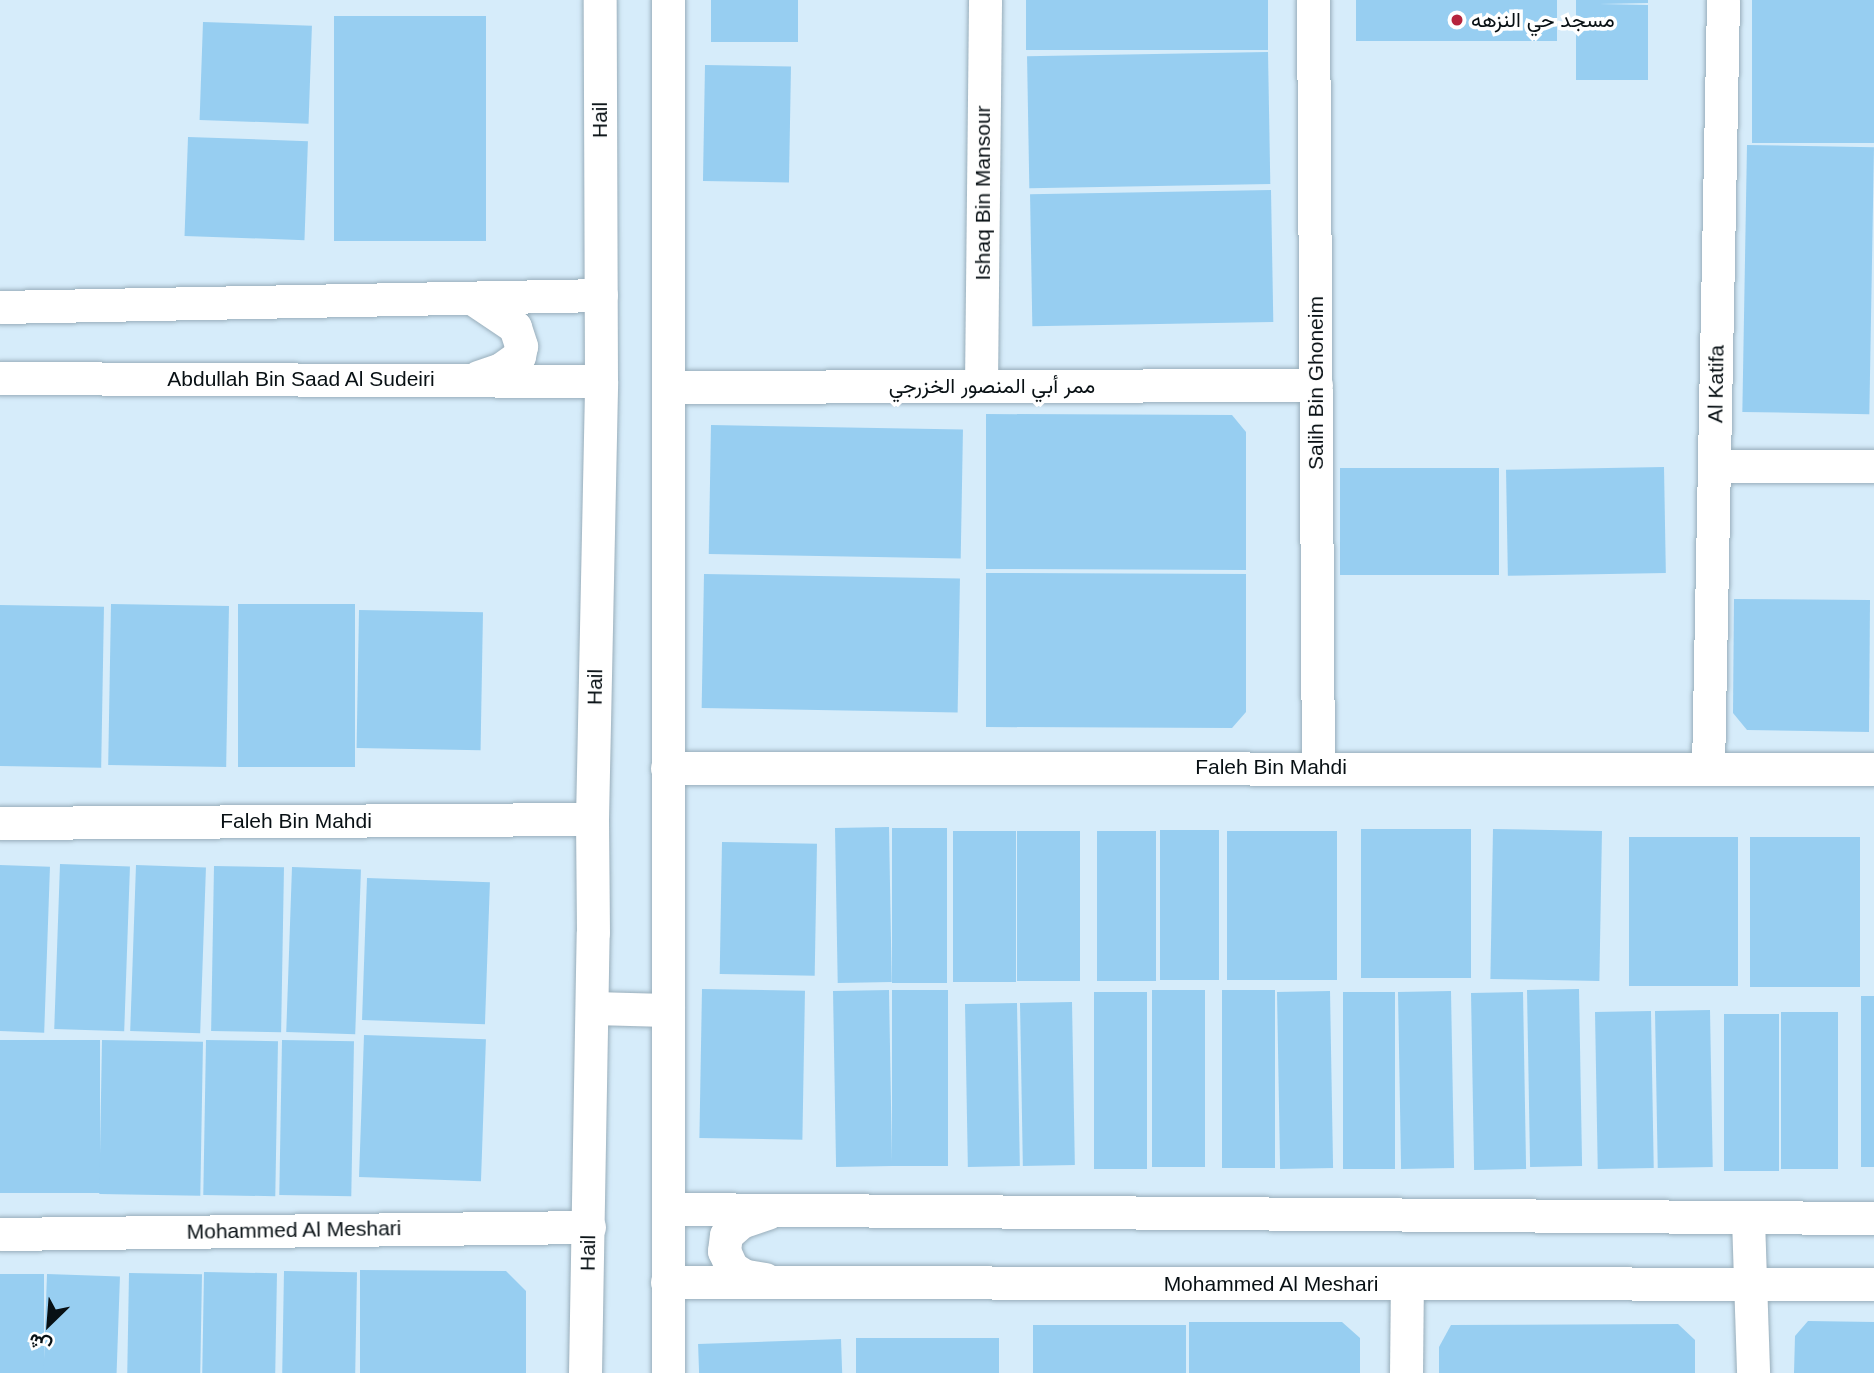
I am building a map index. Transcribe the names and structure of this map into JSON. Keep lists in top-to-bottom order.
{
  "streets": {
    "street": [
      "Hail",
      "Ishaq Bin Mansour",
      "Abdullah Bin Saad Al Sudeiri",
      "Salih Bin Ghoneim",
      "Al Katifa",
      "ممر أبي المنصور الخزرجي",
      "Faleh Bin Mahdi",
      "Mohammed Al Meshari"
    ]
  },
  "crossings": [
    ["Hail", "Abdullah Bin Saad Al Sudeiri"],
    ["Hail", "Faleh Bin Mahdi"],
    ["Hail", "Mohammed Al Meshari"],
    ["Ishaq Bin Mansour", "ممر أبي المنصور الخزرجي"],
    ["Salih Bin Ghoneim", "ممر أبي المنصور الخزرجي"],
    ["Salih Bin Ghoneim", "Faleh Bin Mahdi"],
    ["Al Katifa", "Faleh Bin Mahdi"]
  ],
  "places": ["مسجد حي النزهه"],
  "north": "bottom left"
}
